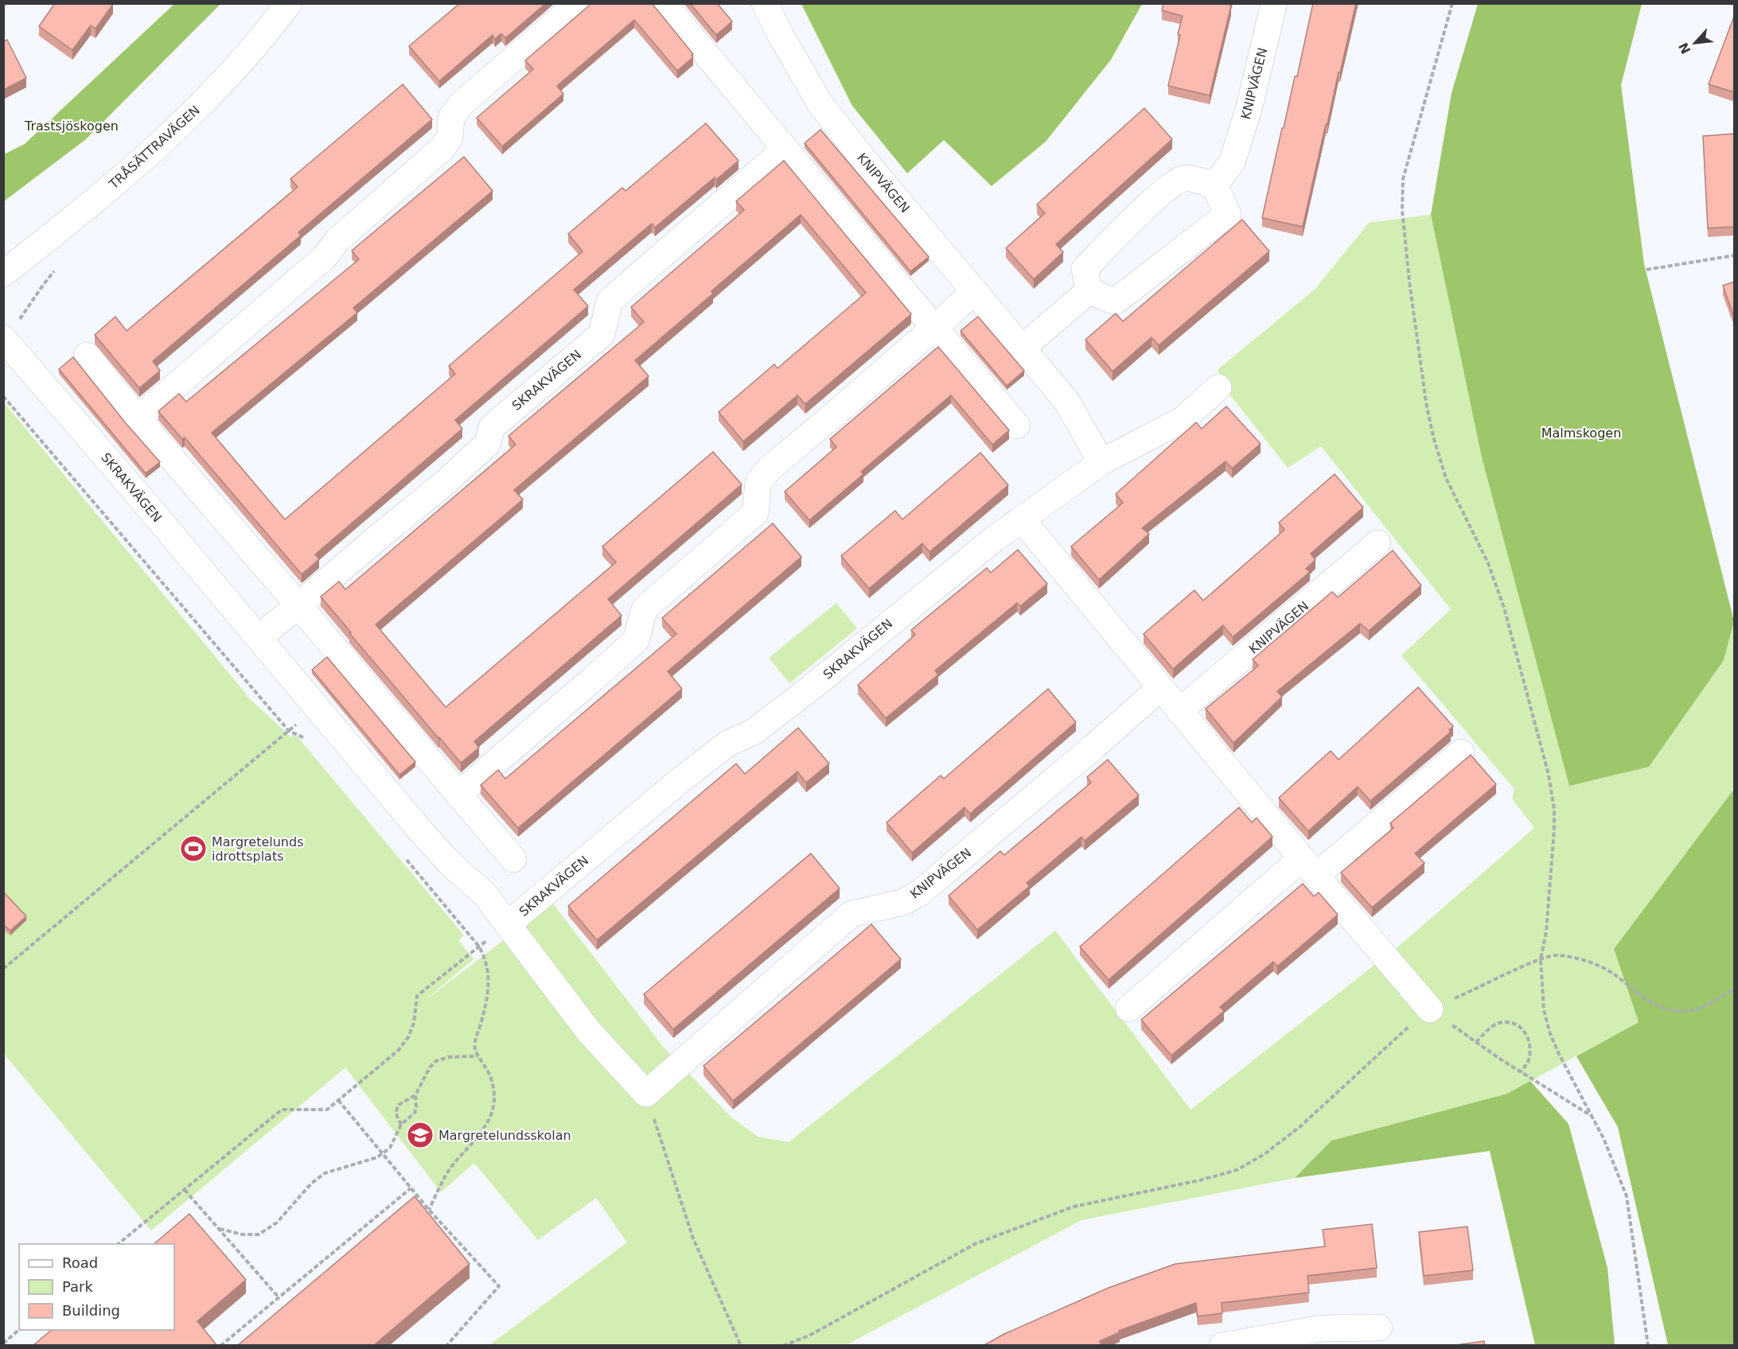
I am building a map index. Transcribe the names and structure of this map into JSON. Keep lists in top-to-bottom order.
{
  "streets": {
    "street": ["KNIPVÄGEN", "TRÅSÄTTRAVÄGEN", "SKRAKVÄGEN"]
  },
  "crossings": [
    ["KNIPVÄGEN", "SKRAKVÄGEN"]
  ],
  "parks": ["Trastsjöskogen", "Malmskogen"],
  "places": {
    "sports": ["Margretelunds idrottsplats"],
    "school or university": ["Margretelundsskolan"]
  },
  "legend": ["Road", "Park", "Building"],
  "north": "bottom left"
}
